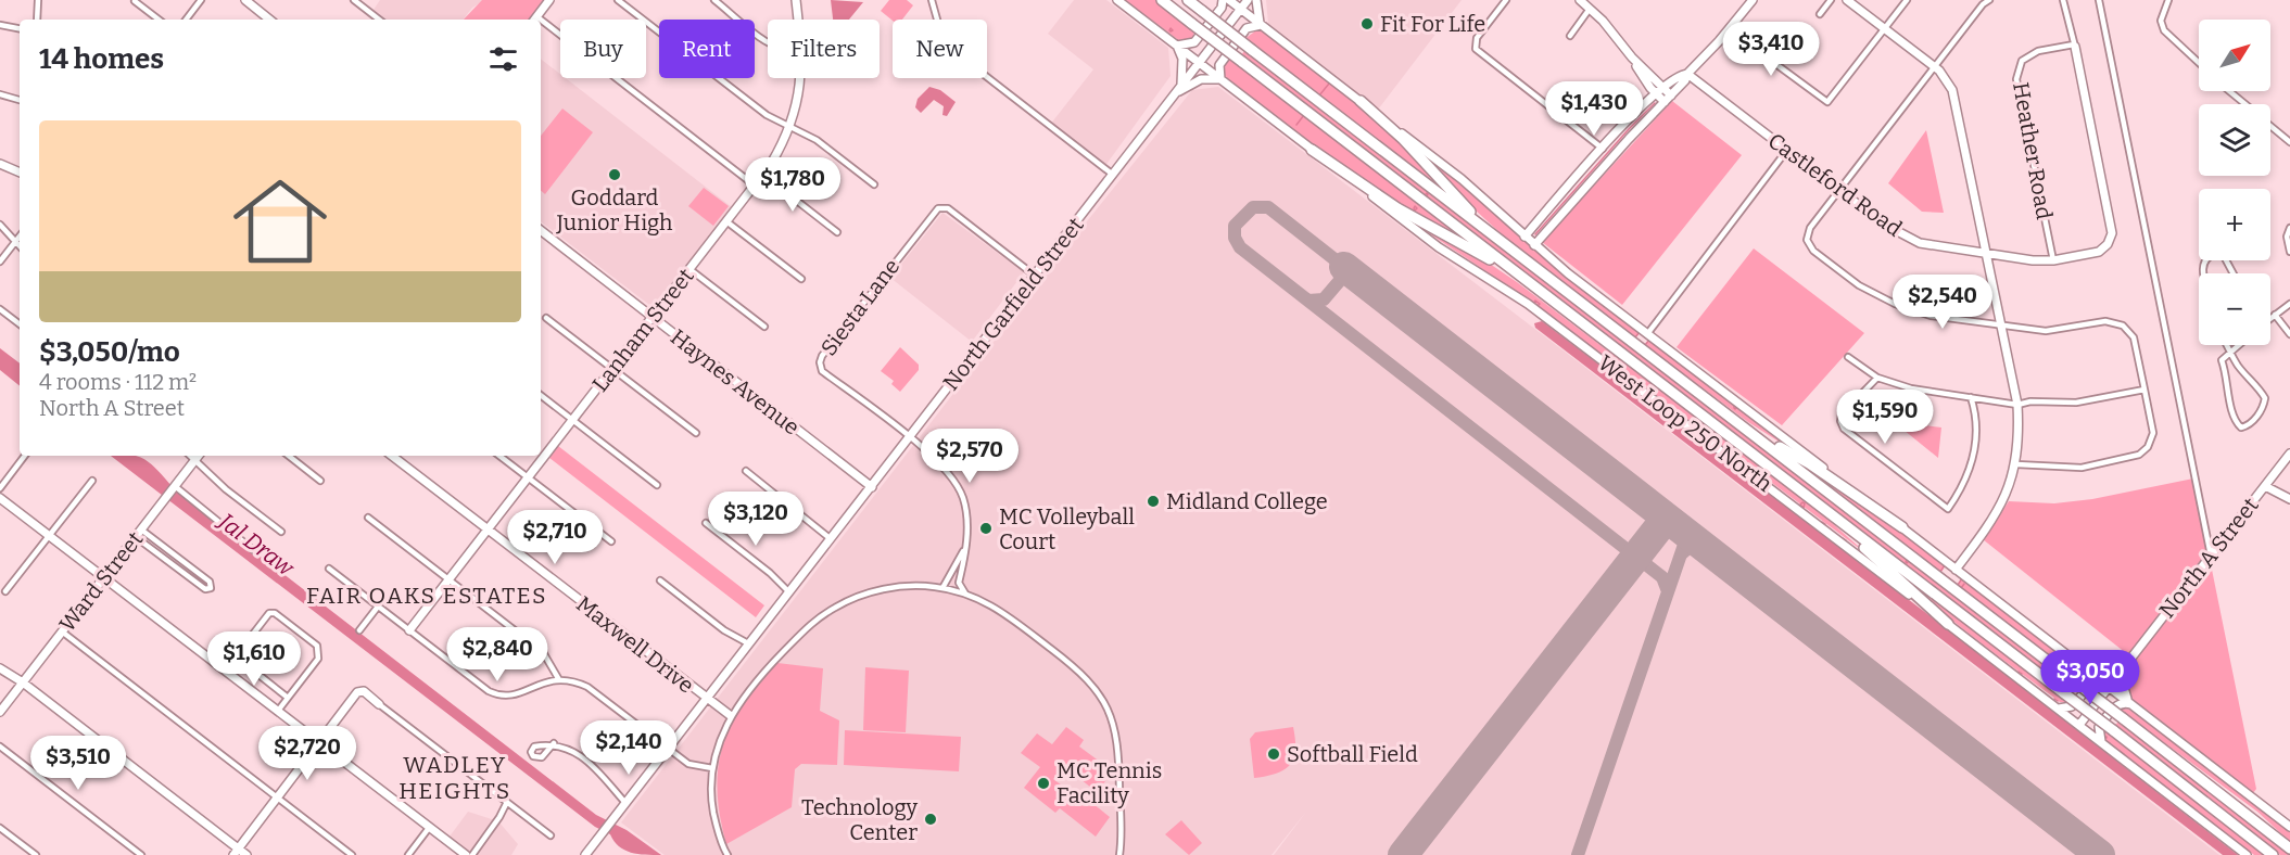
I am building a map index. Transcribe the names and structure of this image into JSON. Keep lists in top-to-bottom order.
{
  "streets": {
    "main road": [
      "Castleford Road",
      "North Garfield Street",
      "Lanham Street",
      "Haynes Avenue",
      "West Loop 250 North",
      "North A Street",
      "Ward Street",
      "Maxwell Drive"
    ],
    "street": ["Heather Road", "Siesta Lane"]
  },
  "crossings": [
    ["Heather Road", "Castleford Road"],
    ["North Garfield Street", "Siesta Lane"],
    ["North Garfield Street", "Haynes Avenue"],
    ["North Garfield Street", "West Loop 250 North"],
    ["North Garfield Street", "Maxwell Drive"],
    ["Lanham Street", "Haynes Avenue"],
    ["Lanham Street", "Maxwell Drive"],
    ["West Loop 250 North", "North A Street"]
  ],
  "districts": ["FAIR OAKS ESTATES", "WADLEY HEIGHTS"],
  "water": ["Jal Draw"],
  "places": [
    "Fit For Life",
    "Goddard Junior High",
    "Midland College",
    "MC Volleyball Court",
    "Softball Field",
    "MC Tennis Facility",
    "Technology Center"
  ],
  "north": "top right",
  "page": {
    "map_buttons": ["+", "−"],
    "chip": [
      "Buy",
      "Rent",
      "Filters",
      "New"
    ],
    "heading": "14 homes",
    "price": [
      "$3,410",
      "$1,430",
      "$1,780",
      "$2,540",
      "$1,590",
      "$2,570",
      "$3,120",
      "$2,710",
      "$2,840",
      "$1,610",
      "$3,050",
      "$2,140",
      "$2,720",
      "$3,510"
    ],
    "list": [
      {
        "name": "$3,050/mo",
        "note": "4 rooms · 112 m² · North A Street"
      }
    ]
  }
}
